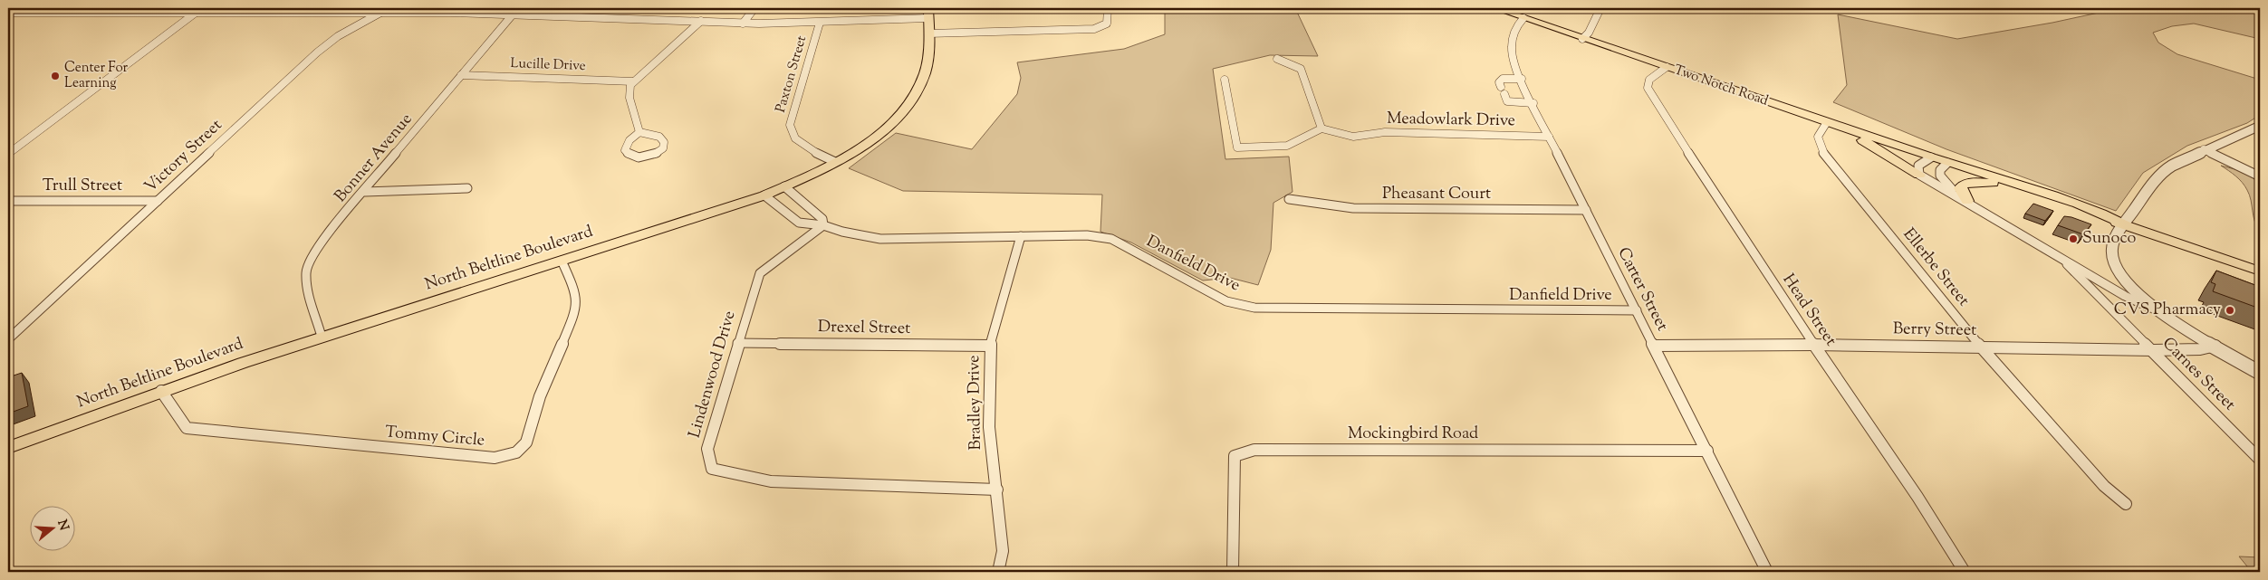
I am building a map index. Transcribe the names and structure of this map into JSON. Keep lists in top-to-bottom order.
{
  "streets": {
    "main road": ["Two Notch Road", "North Beltline Boulevard"],
    "street": [
      "Lucille Drive",
      "Paxton Street",
      "Meadowlark Drive",
      "Victory Street",
      "Bonner Avenue",
      "Trull Street",
      "Pheasant Court",
      "Danfield Drive",
      "Ellerbe Street",
      "Carter Street",
      "Head Street",
      "Drexel Street",
      "Berry Street",
      "Lindenwood Drive",
      "Carnes Street",
      "Bradley Drive",
      "Mockingbird Road",
      "Tommy Circle"
    ]
  },
  "crossings": [
    ["Lucille Drive", "Bonner Avenue"],
    ["Paxton Street", "North Beltline Boulevard"],
    ["Two Notch Road", "Ellerbe Street"],
    ["Two Notch Road", "Carter Street"],
    ["Two Notch Road", "Head Street"],
    ["Meadowlark Drive", "Carter Street"],
    ["Victory Street", "Trull Street"],
    ["Bonner Avenue", "North Beltline Boulevard"],
    ["Pheasant Court", "Carter Street"],
    ["North Beltline Boulevard", "Danfield Drive"],
    ["North Beltline Boulevard", "Tommy Circle"],
    ["Danfield Drive", "Carter Street"],
    ["Danfield Drive", "Lindenwood Drive"],
    ["Danfield Drive", "Bradley Drive"],
    ["Ellerbe Street", "Berry Street"],
    ["Carter Street", "Berry Street"],
    ["Carter Street", "Mockingbird Road"],
    ["Head Street", "Berry Street"],
    ["Drexel Street", "Lindenwood Drive"],
    ["Drexel Street", "Bradley Drive"],
    ["Berry Street", "Carnes Street"],
    ["Lindenwood Drive", "Bradley Drive"]
  ],
  "places": ["Center For Learning", "Sunoco", "CVS Pharmacy"],
  "north": "right"
}
